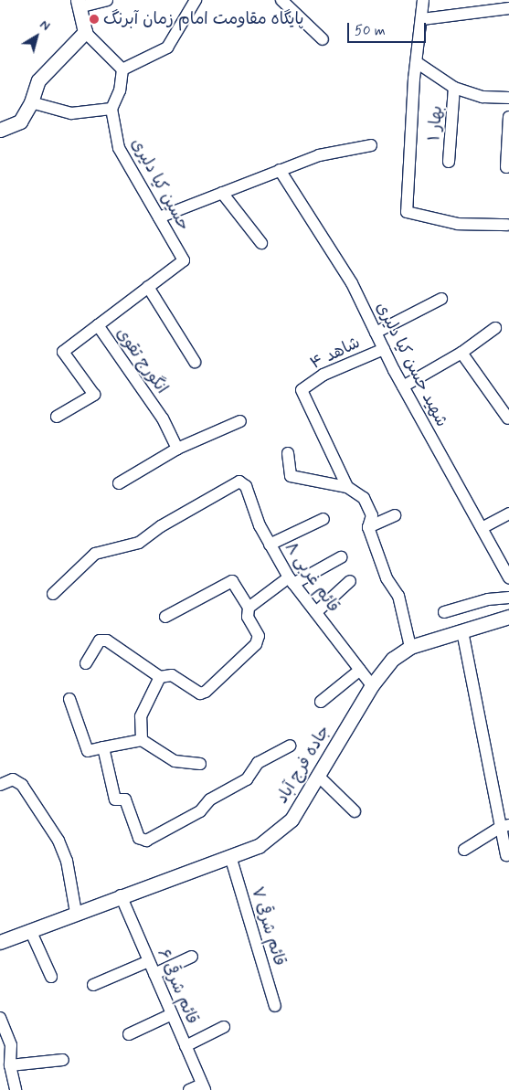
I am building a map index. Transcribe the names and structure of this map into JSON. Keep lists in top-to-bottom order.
{
  "streets": {
    "street": [
      "بهار ۱",
      "حسین کیا دلیری",
      "شاهد ۴",
      "انگورج تقوی",
      "شهید حسن کیا دلیری",
      "قائم غربی ۸",
      "جاده فرج آباد",
      "قائم شرقی ۷",
      "قائم شرقی ۶"
    ]
  },
  "crossings": [
    ["حسین کیا دلیری", "انگورج تقوی"],
    ["شاهد ۴", "شهید حسن کیا دلیری"],
    ["قائم غربی ۸", "جاده فرج آباد"],
    ["جاده فرج آباد", "قائم شرقی ۷"],
    ["جاده فرج آباد", "قائم شرقی ۶"]
  ],
  "places": ["پایگاه مقاومت امام زمان آبرنگ"],
  "scale_bar": "50 m",
  "north": "top right"
}
